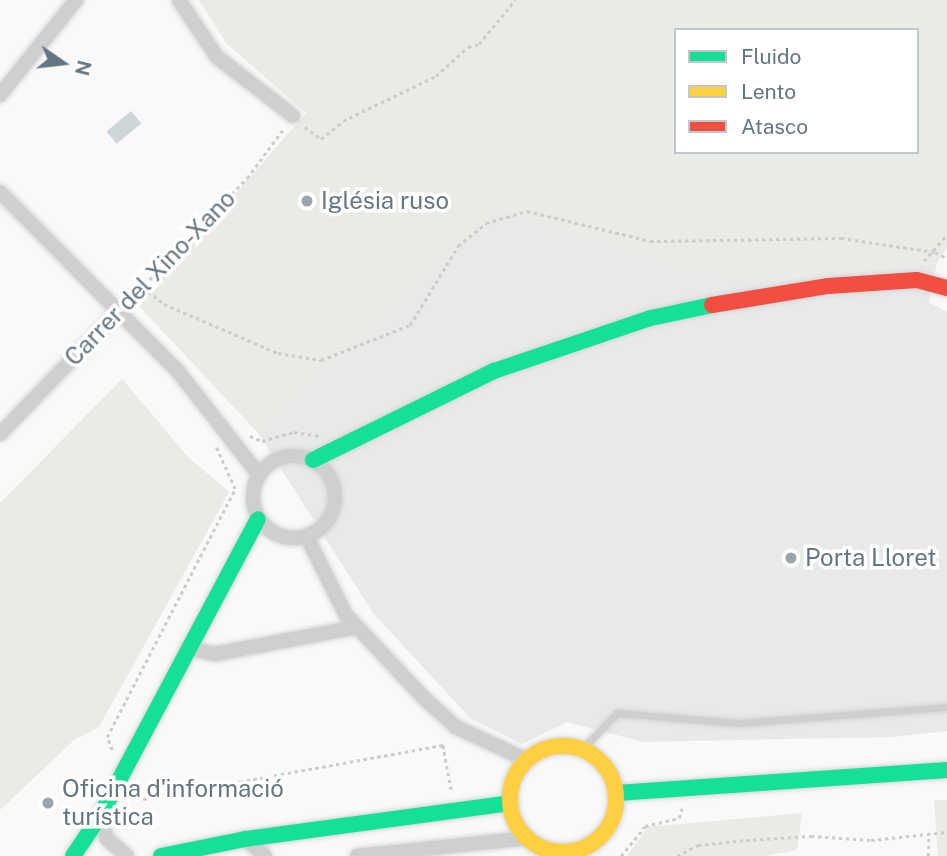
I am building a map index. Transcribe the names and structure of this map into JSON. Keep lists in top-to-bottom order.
{
  "streets": {
    "street": ["Carrer del Xino-Xano"]
  },
  "places": ["Iglésia ruso", "Porta Lloret", "Oficina d'informació turística"],
  "legend": ["Fluido", "Lento", "Atasco"],
  "north": "right"
}
